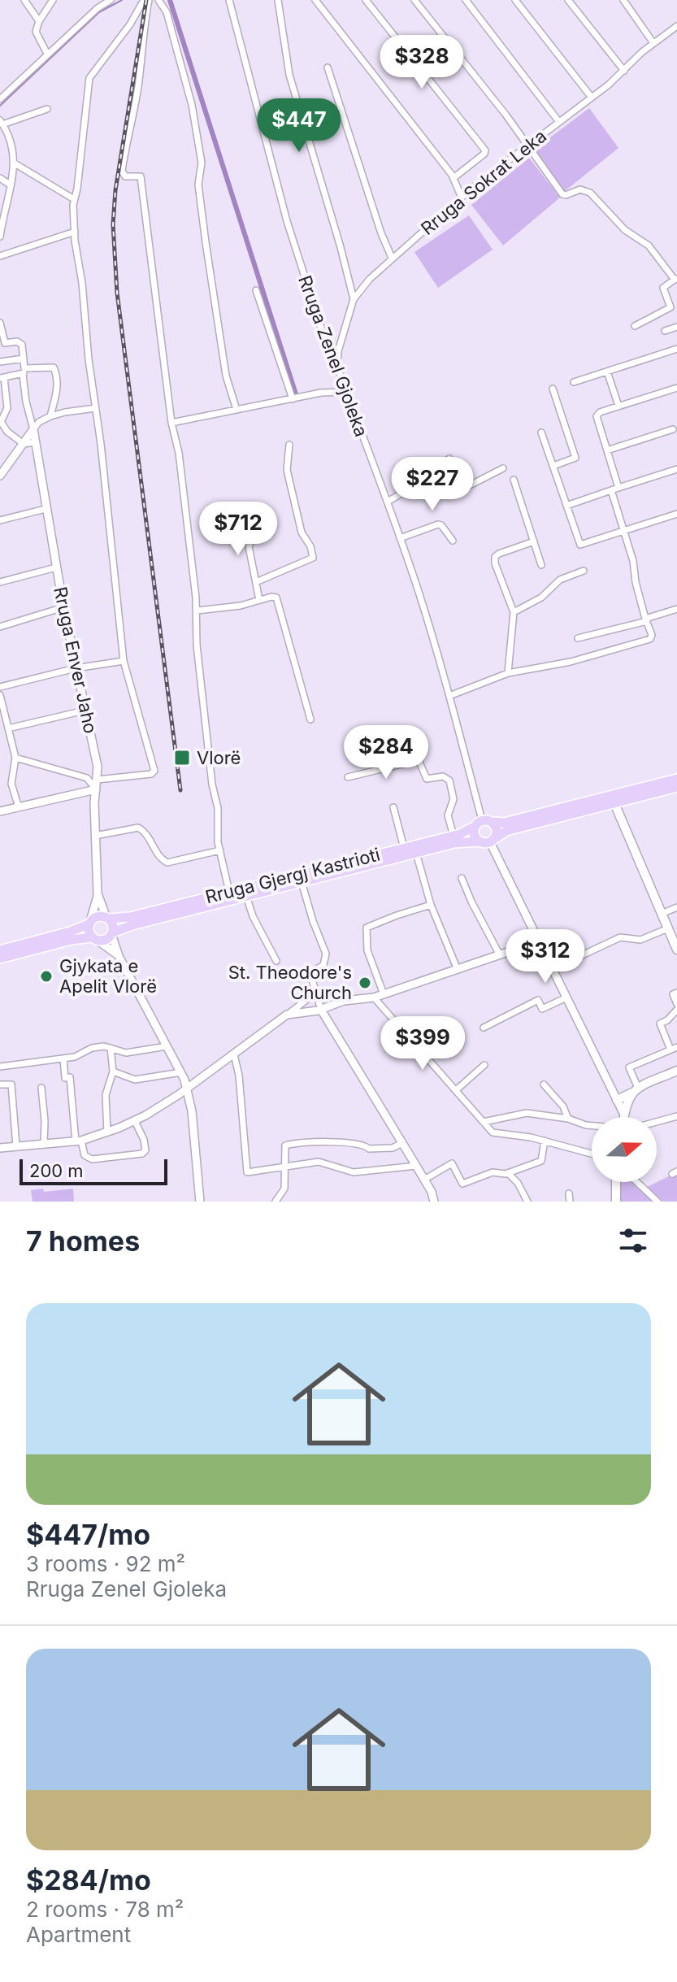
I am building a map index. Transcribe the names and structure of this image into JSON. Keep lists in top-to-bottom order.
{
  "streets": {
    "main road": ["Rruga Gjergj Kastrioti"],
    "street": ["Rruga Sokrat Leka", "Rruga Zenel Gjoleka", "Rruga Enver Jaho"]
  },
  "crossings": [
    ["Rruga Sokrat Leka", "Rruga Zenel Gjoleka"],
    ["Rruga Zenel Gjoleka", "Rruga Gjergj Kastrioti"]
  ],
  "places": {
    "transit": ["Vlorë"],
    "other": ["Gjykata e Apelit Vlorë", "St. Theodore's Church"]
  },
  "scale_bar": "200 m",
  "north": "right",
  "page": {
    "price": [
      "$328",
      "$447",
      "$227",
      "$712",
      "$284",
      "$312",
      "$399"
    ],
    "scale": "200 m",
    "heading": "7 homes",
    "list": [
      {
        "name": "$447/mo",
        "note": "3 rooms · 92 m² · Rruga Zenel Gjoleka"
      },
      {
        "name": "$284/mo",
        "note": "2 rooms · 78 m² · Apartment"
      }
    ]
  }
}
